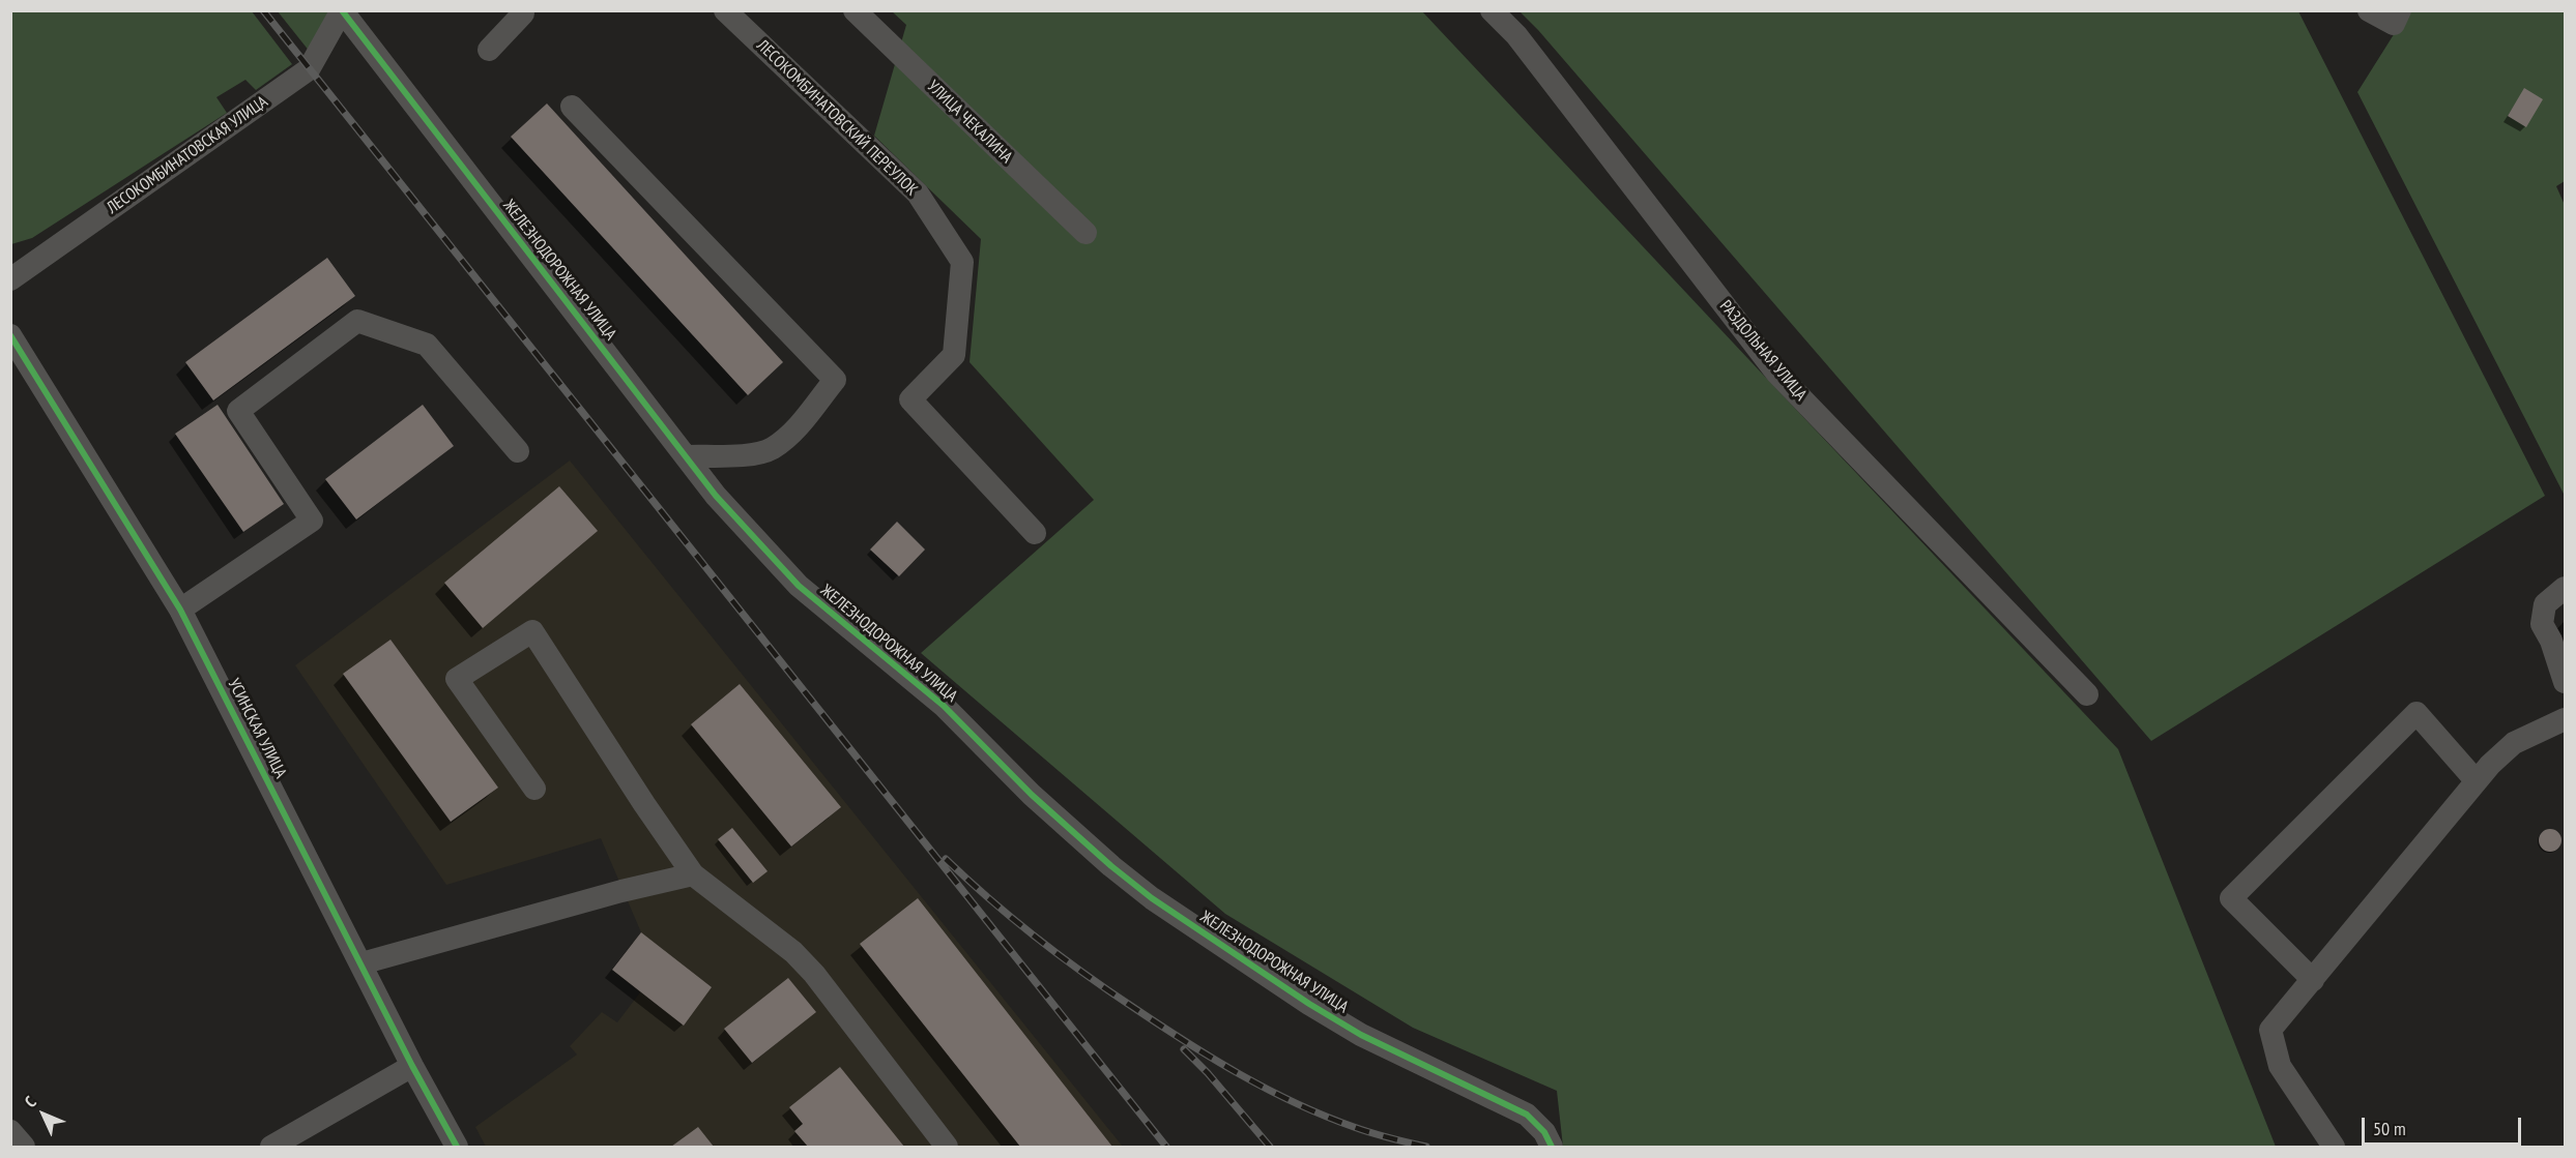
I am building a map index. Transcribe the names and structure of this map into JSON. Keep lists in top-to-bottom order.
{
  "streets": {
    "street": [
      "ЛЕСОКОМБИНАТОВСКИЙ ПЕРЕУЛОК",
      "УЛИЦА ЧЕКАЛИНА",
      "ЛЕСОКОМБИНАТОВСКАЯ УЛИЦА",
      "ЖЕЛЕЗНОДОРОЖНАЯ УЛИЦА",
      "РАЗДОЛЬНАЯ УЛИЦА",
      "УСИНСКАЯ УЛИЦА"
    ]
  },
  "crossings": [
    ["ЛЕСОКОМБИНАТОВСКАЯ УЛИЦА", "ЖЕЛЕЗНОДОРОЖНАЯ УЛИЦА"]
  ],
  "scale_bar": "50 m",
  "north": "top left"
}
